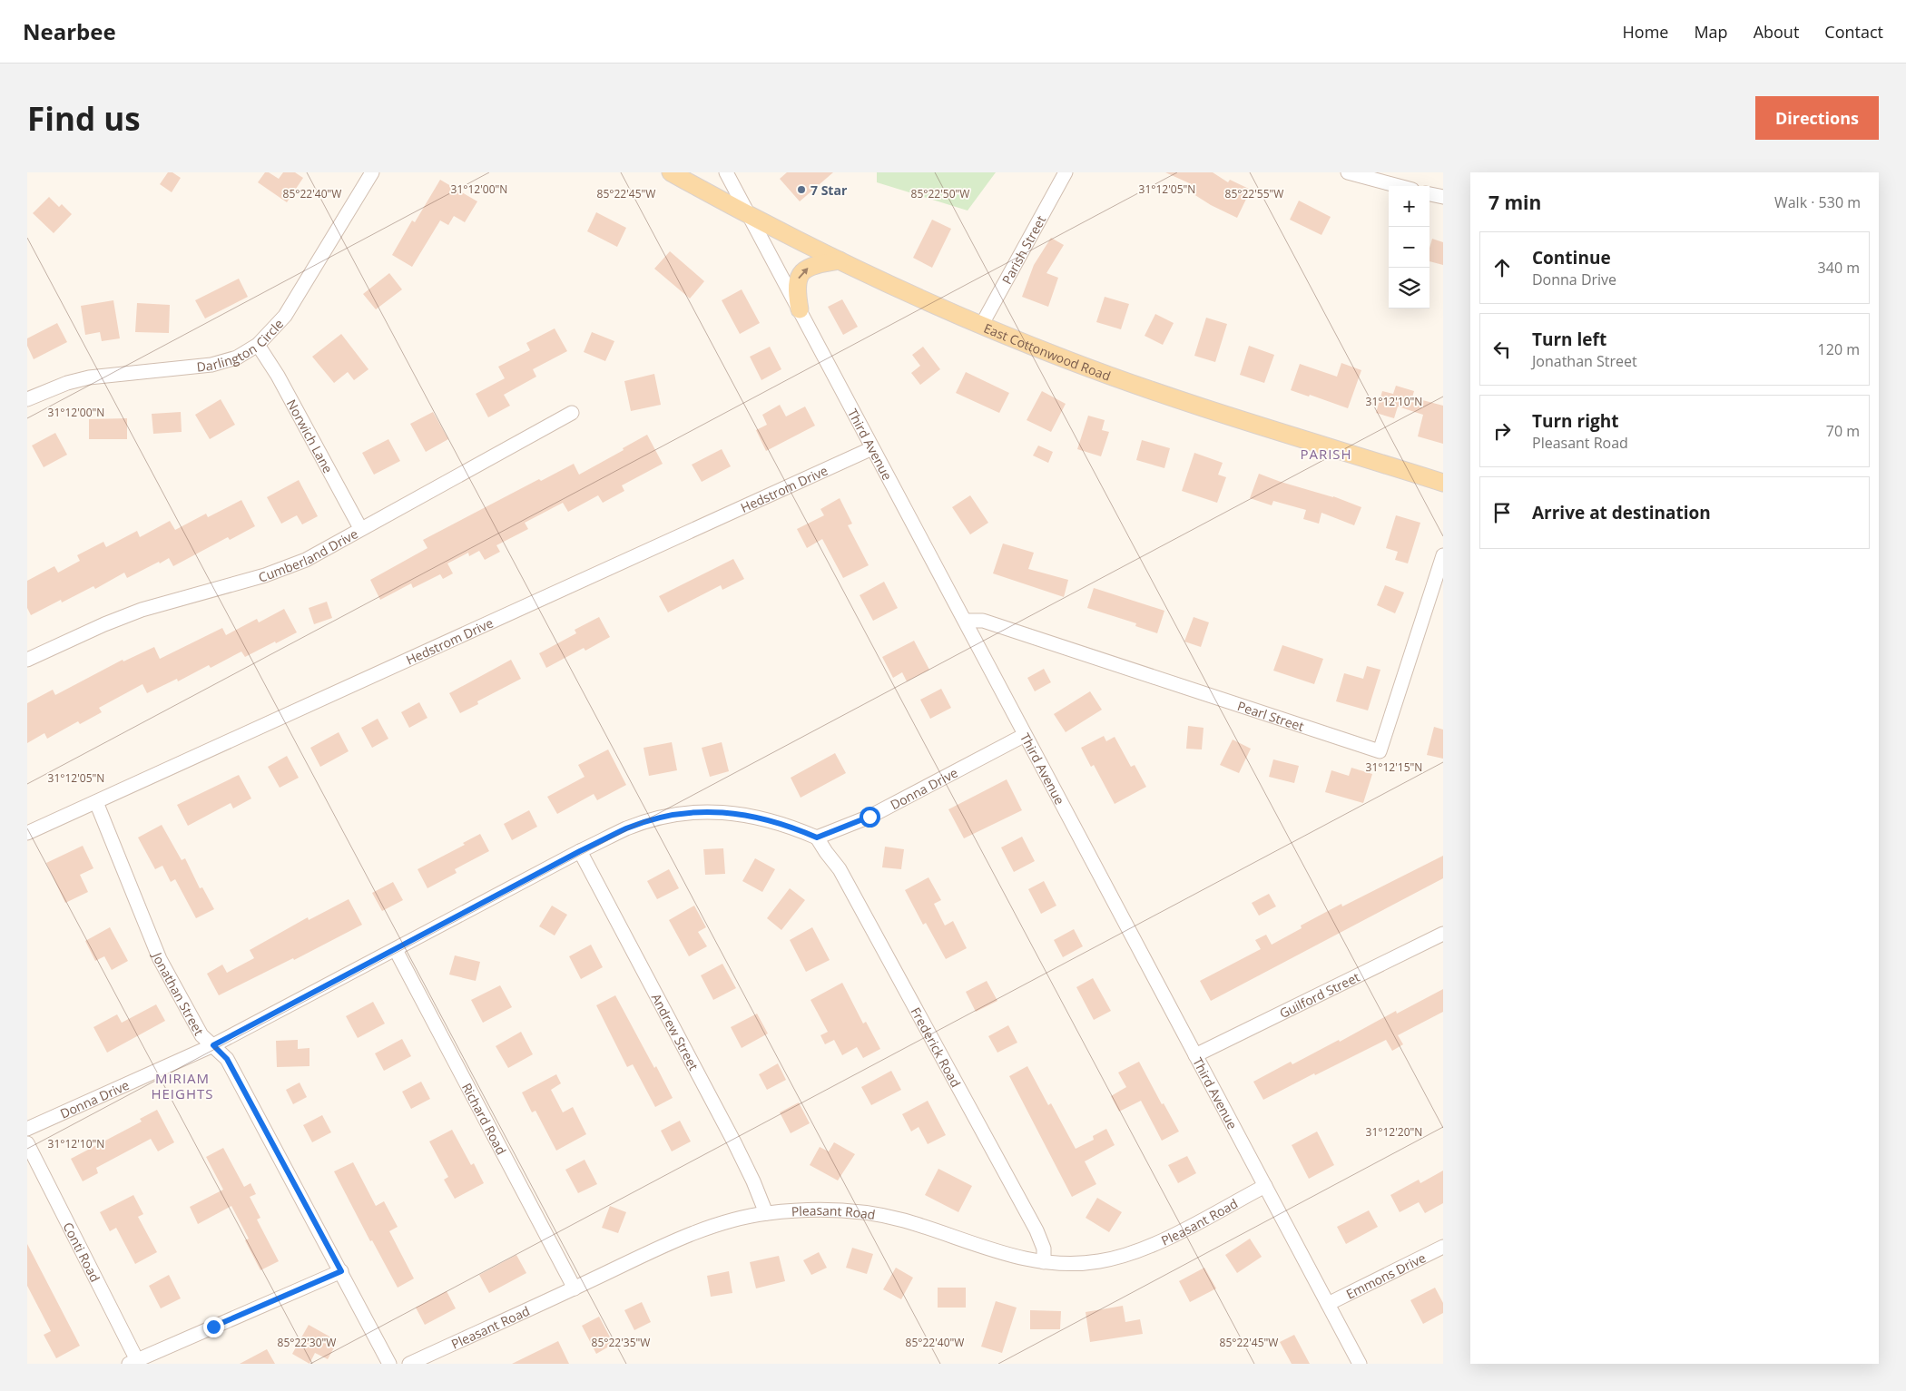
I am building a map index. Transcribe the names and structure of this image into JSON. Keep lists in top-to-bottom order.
{
  "streets": {
    "main road": ["East Cottonwood Road"],
    "street": [
      "Parish Street",
      "Darlington Circle",
      "Norwich Lane",
      "Third Avenue",
      "Hedstrom Drive",
      "Cumberland Drive",
      "Pearl Street",
      "Donna Drive",
      "Jonathan Street",
      "Guilford Street",
      "Andrew Street",
      "Frederick Road",
      "Richard Road",
      "Pleasant Road",
      "Conti Road",
      "Emmons Drive"
    ]
  },
  "crossings": [
    ["Parish Street", "East Cottonwood Road"],
    ["Darlington Circle", "Norwich Lane"],
    ["East Cottonwood Road", "Third Avenue"],
    ["Norwich Lane", "Cumberland Drive"],
    ["Third Avenue", "Hedstrom Drive"],
    ["Third Avenue", "Pearl Street"],
    ["Third Avenue", "Donna Drive"],
    ["Third Avenue", "Guilford Street"],
    ["Third Avenue", "Pleasant Road"],
    ["Third Avenue", "Emmons Drive"],
    ["Hedstrom Drive", "Jonathan Street"],
    ["Donna Drive", "Jonathan Street"],
    ["Donna Drive", "Andrew Street"],
    ["Donna Drive", "Frederick Road"],
    ["Donna Drive", "Richard Road"],
    ["Andrew Street", "Pleasant Road"],
    ["Frederick Road", "Pleasant Road"],
    ["Richard Road", "Pleasant Road"]
  ],
  "districts": ["PARISH", "MIRIAM HEIGHTS"],
  "places": ["7 Star"],
  "page": {
    "header": "Nearbee",
    "nav": [
      "Home",
      "Map",
      "About",
      "Contact"
    ],
    "buttons": "Directions",
    "title": "Find us",
    "heading": ["7 min", "Walk · 530 m"],
    "map_buttons": ["+", "−"],
    "list": [
      ["Continue", "Donna Drive", "340 m"],
      ["Turn left", "Jonathan Street", "120 m"],
      ["Turn right", "Pleasant Road", "70 m"],
      "Arrive at destination"
    ]
  },
  "coordinates": [
    "31°12'00\"N",
    "31°12'05\"N",
    "85°22'40\"W",
    "85°22'45\"W",
    "85°22'50\"W",
    "85°22'55\"W",
    "31°12'10\"N",
    "31°12'15\"N",
    "31°12'20\"N",
    "85°22'30\"W",
    "85°22'35\"W"
  ]
}
